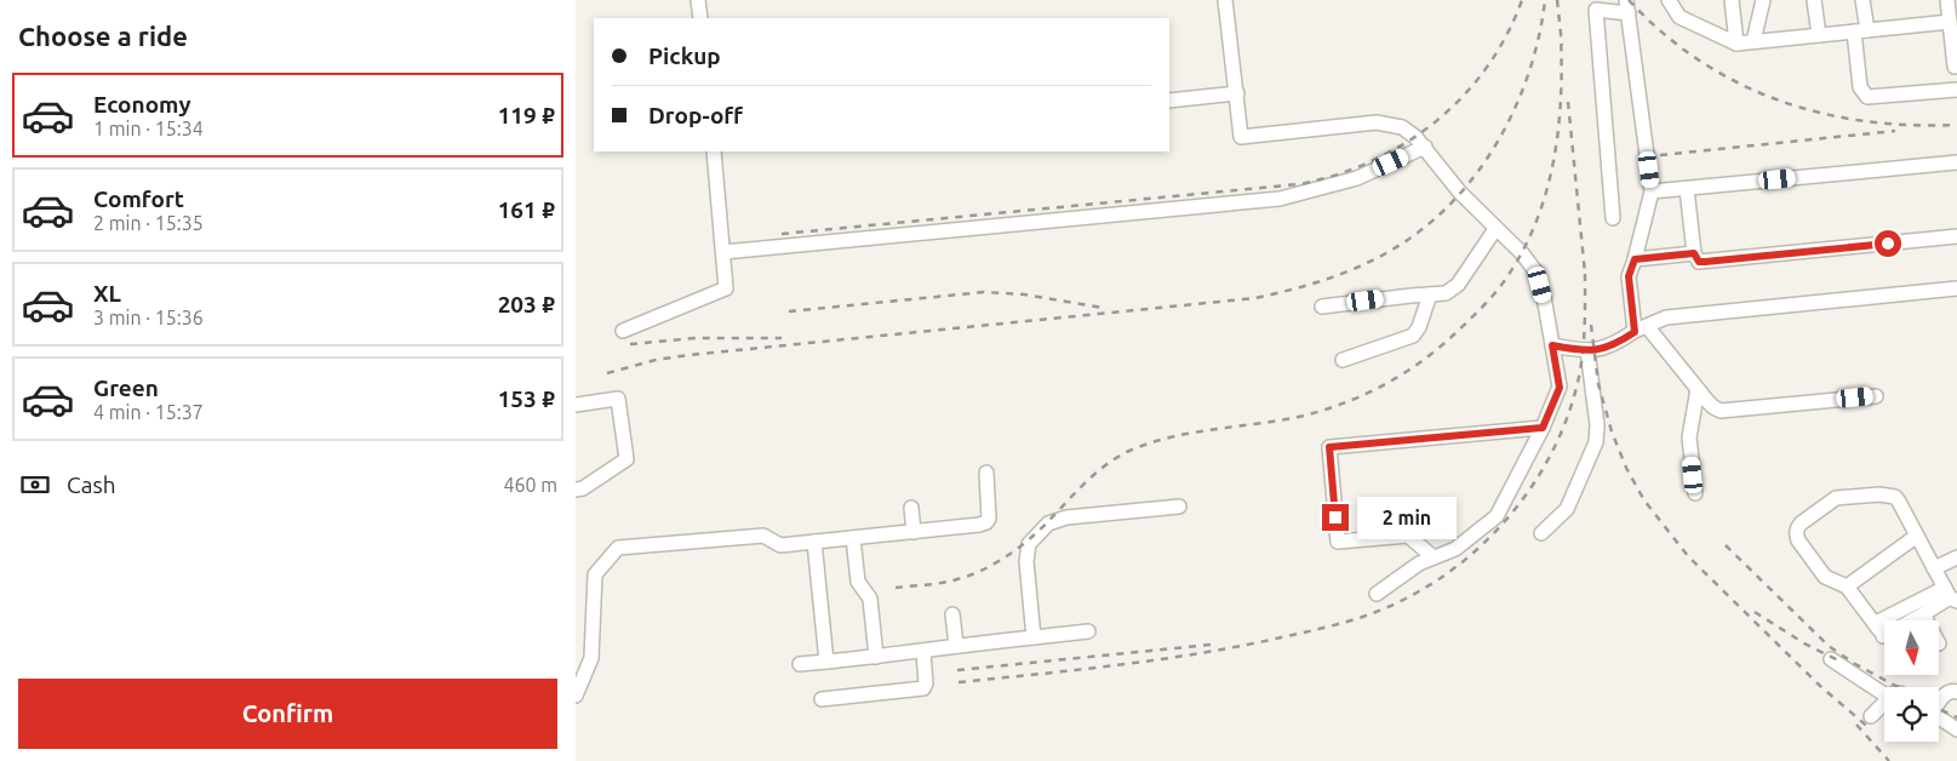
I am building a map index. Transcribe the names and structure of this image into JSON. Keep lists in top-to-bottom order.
{
  "north": "bottom",
  "page": {
    "heading": "Choose a ride",
    "banner": ["Pickup", "Drop-off"],
    "list": [
      {
        "name": "Economy",
        "note": "1 min · 15:34",
        "value": "119 ₽"
      },
      {
        "name": "Comfort",
        "note": "2 min · 15:35",
        "value": "161 ₽"
      },
      {
        "name": "XL",
        "note": "3 min · 15:36",
        "value": "203 ₽"
      },
      {
        "name": "Green",
        "note": "4 min · 15:37",
        "value": "153 ₽"
      }
    ],
    "pay": ["Cash", "460 m"],
    "bubble": "2 min",
    "buttons": "Confirm"
  }
}
